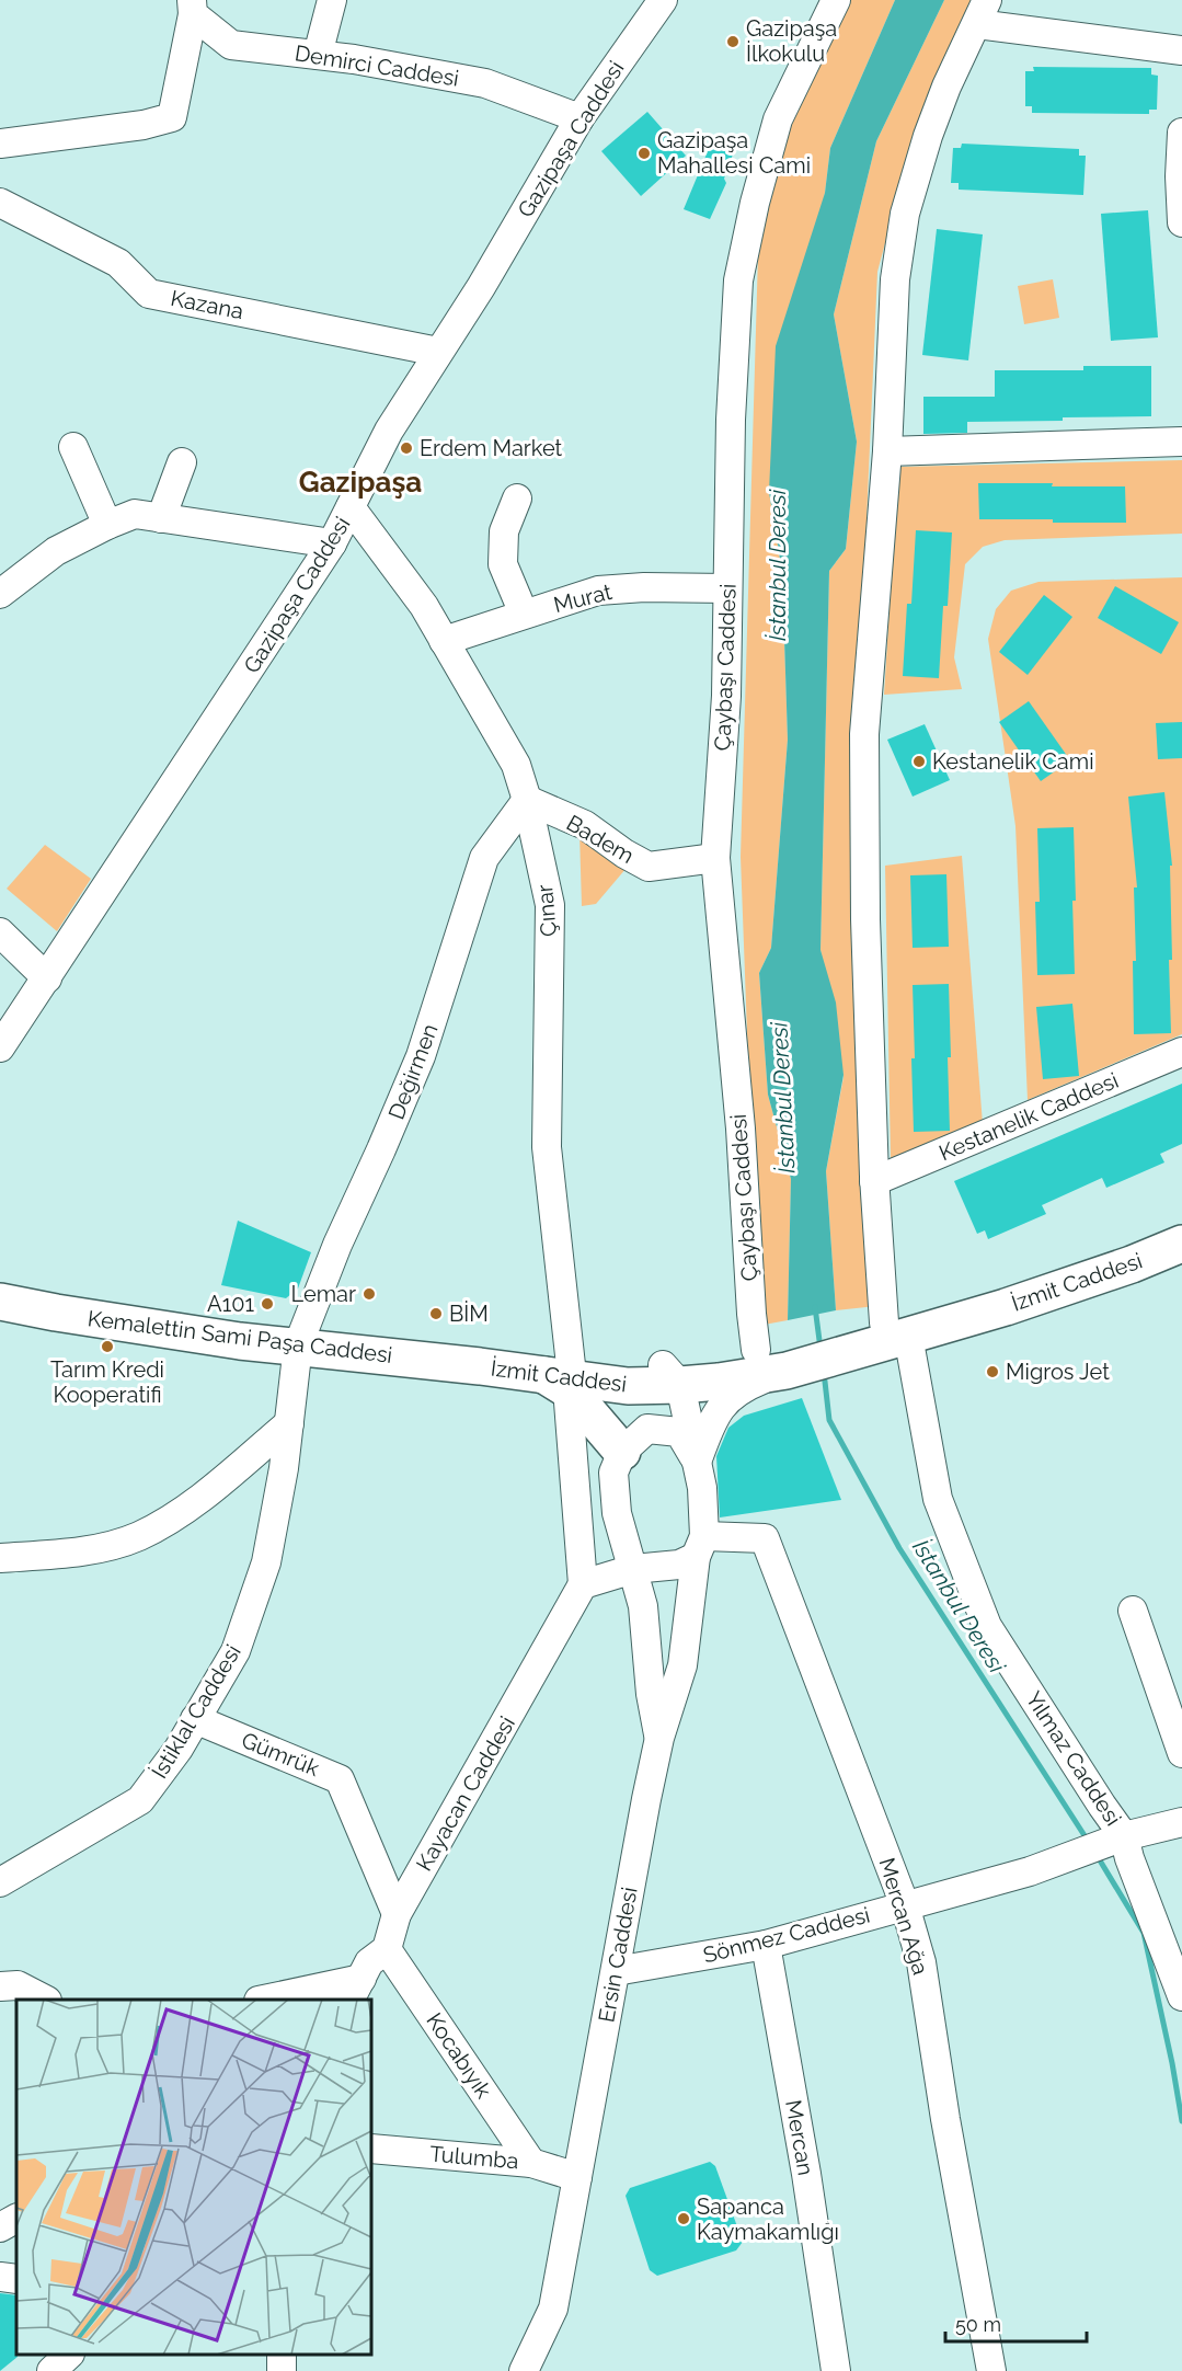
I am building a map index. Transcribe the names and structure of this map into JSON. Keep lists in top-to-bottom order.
{
  "streets": {
    "main road": ["İzmit Caddesi", "Kemalettin Sami Paşa Caddesi"],
    "street": [
      "Demirci Caddesi",
      "Gazipaşa Caddesi",
      "Kazana",
      "Murat",
      "Çaybaşı Caddesi",
      "Badem",
      "Çınar",
      "Değirmen",
      "Kestanelik Caddesi",
      "İstiklal Caddesi",
      "Gümrük",
      "Yılmaz Caddesi",
      "Kayacan Caddesi",
      "Mercan Ağa",
      "Sönmez Caddesi",
      "Ersin Caddesi",
      "Kocabıyık",
      "Mercan",
      "Tulumba"
    ]
  },
  "crossings": [
    ["Demirci Caddesi", "Gazipaşa Caddesi"],
    ["Gazipaşa Caddesi", "Kazana"],
    ["Gazipaşa Caddesi", "Çınar"],
    ["Murat", "Çaybaşı Caddesi"],
    ["Murat", "Çınar"],
    ["Çaybaşı Caddesi", "Badem"],
    ["Çaybaşı Caddesi", "İzmit Caddesi"],
    ["Badem", "Çınar"],
    ["Badem", "Değirmen"],
    ["Çınar", "Değirmen"],
    ["Çınar", "İzmit Caddesi"],
    ["Değirmen", "Kemalettin Sami Paşa Caddesi"],
    ["Değirmen", "İstiklal Caddesi"],
    ["Kestanelik Caddesi", "Yılmaz Caddesi"],
    ["İzmit Caddesi", "Kemalettin Sami Paşa Caddesi"],
    ["İzmit Caddesi", "Yılmaz Caddesi"],
    ["Kemalettin Sami Paşa Caddesi", "İstiklal Caddesi"],
    ["İstiklal Caddesi", "Gümrük"],
    ["Gümrük", "Kayacan Caddesi"],
    ["Yılmaz Caddesi", "Sönmez Caddesi"],
    ["Kayacan Caddesi", "Kocabıyık"],
    ["Mercan Ağa", "Sönmez Caddesi"],
    ["Mercan Ağa", "Ersin Caddesi"],
    ["Sönmez Caddesi", "Ersin Caddesi"],
    ["Sönmez Caddesi", "Mercan"],
    ["Ersin Caddesi", "Tulumba"],
    ["Kocabıyık", "Tulumba"]
  ],
  "districts": ["Gazipaşa"],
  "water": ["İstanbul Deresi"],
  "places": [
    "Gazipaşa İlkokulu",
    "Gazipaşa Mahallesi Cami",
    "Erdem Market",
    "Kestanelik Cami",
    "Lemar",
    "A101",
    "BİM",
    "Tarım Kredi Kooperatifi",
    "Migros Jet",
    "Sapanca Kaymakamlığı"
  ],
  "scale_bar": "50 m"
}
